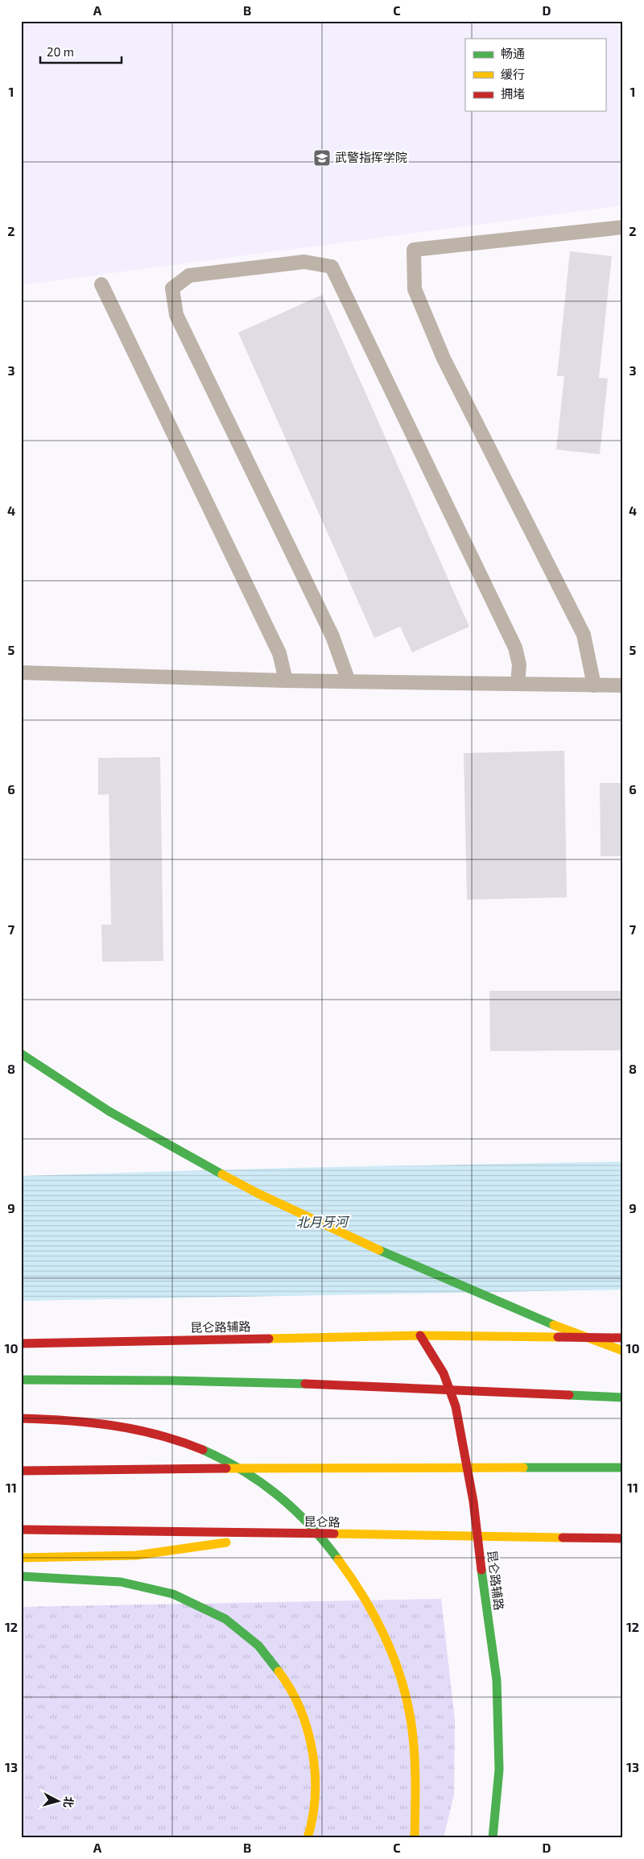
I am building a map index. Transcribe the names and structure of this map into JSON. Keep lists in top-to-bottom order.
{
  "streets": {
    "main road": ["昆仑路辅路", "昆仑路"]
  },
  "water": ["北月牙河"],
  "places": {
    "school or university": ["武警指挥学院"]
  },
  "legend": ["畅通", "缓行", "拥堵"],
  "scale_bar": "20 m",
  "north": "right",
  "grid": {
    "columns": [
      "A",
      "B",
      "C",
      "D"
    ],
    "rows": [
      "1",
      "2",
      "3",
      "4",
      "5",
      "6",
      "7",
      "8",
      "9",
      "10",
      "11",
      "12",
      "13"
    ]
  }
}
